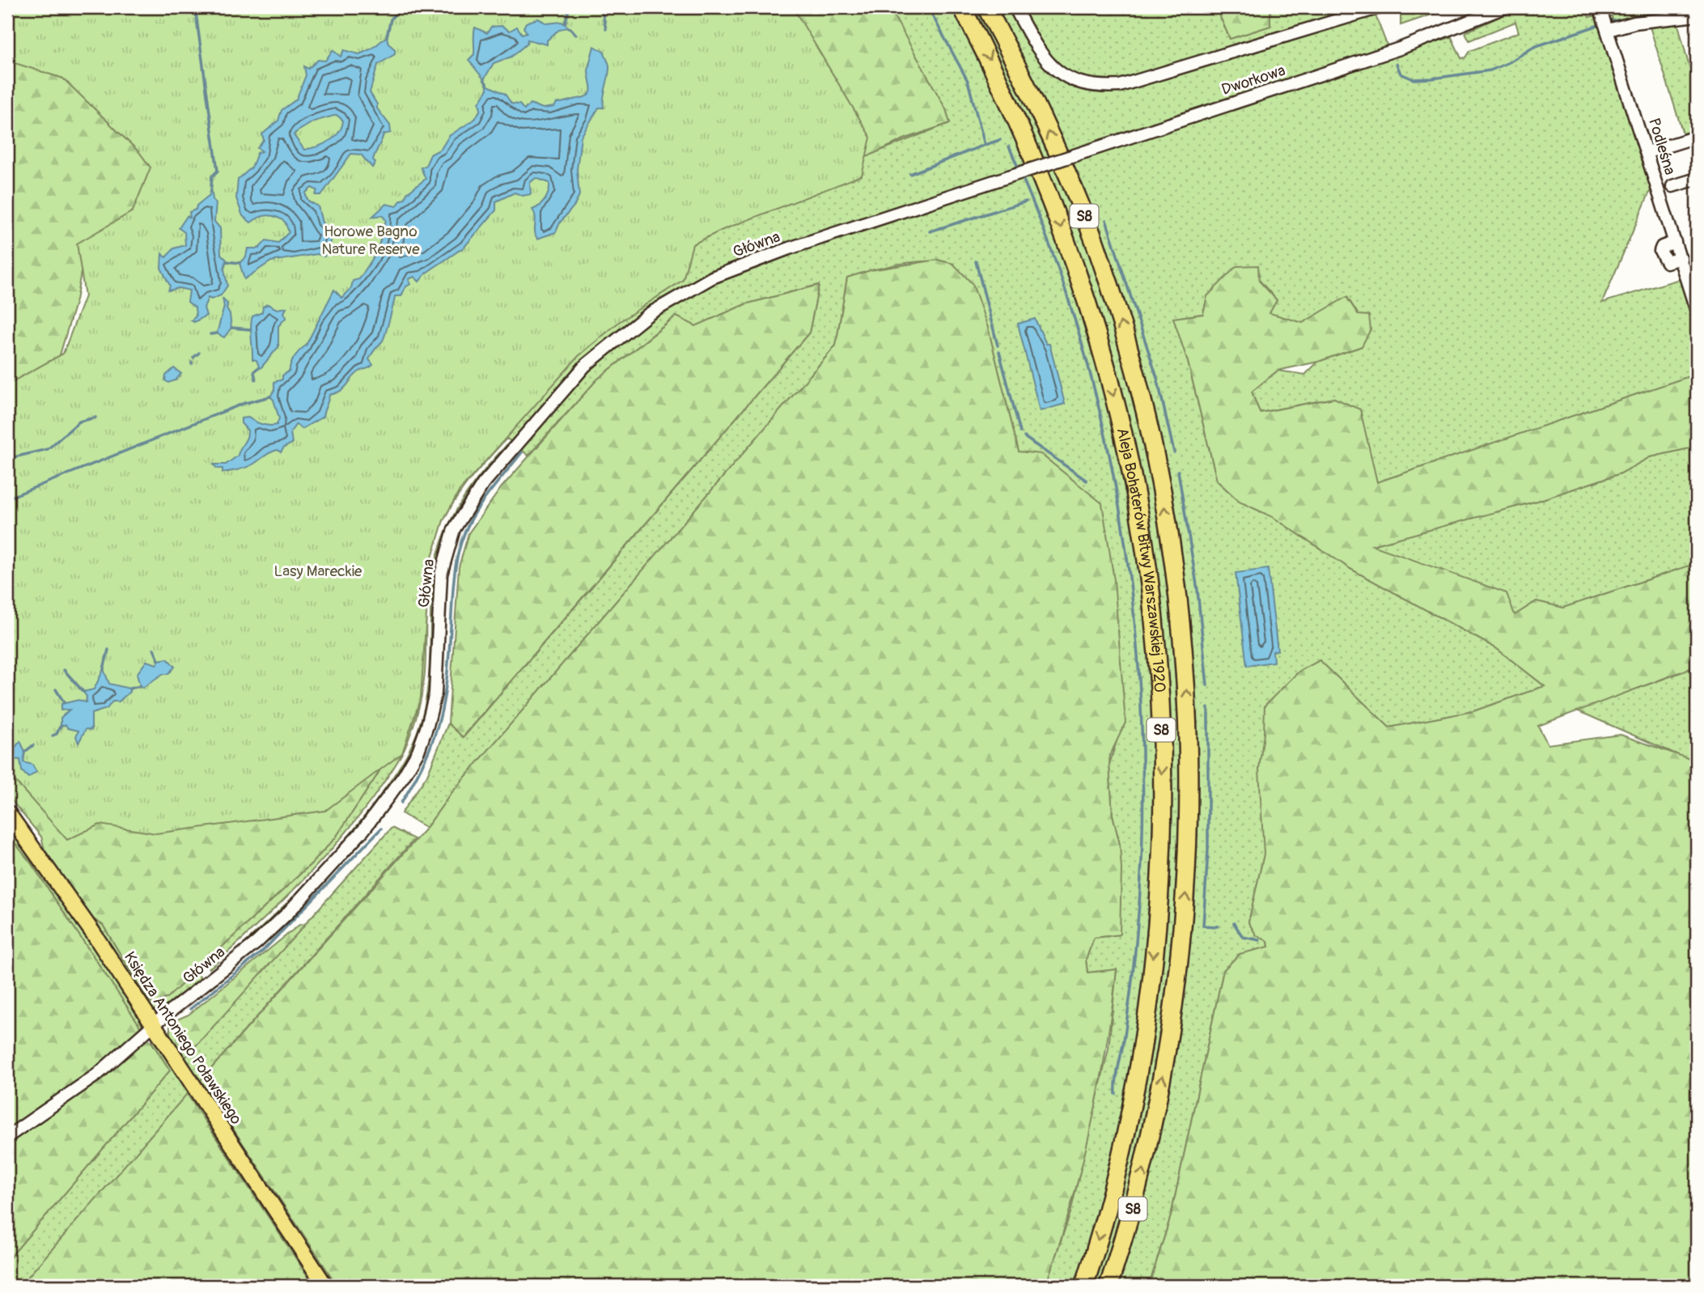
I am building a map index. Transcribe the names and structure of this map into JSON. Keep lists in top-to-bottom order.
{
  "streets": {
    "highway": ["S8", "Aleja Bohaterów Bitwy Warszawskiej 1920"],
    "main road": ["Księdza Antoniego Poławskiego"],
    "street": ["Dworkowa", "Podleśna", "Główna"]
  },
  "crossings": [
    ["Dworkowa", "Główna"],
    ["Główna", "Księdza Antoniego Poławskiego"]
  ],
  "parks": ["Horowe Bagno Nature Reserve", "Lasy Mareckie"]
}
